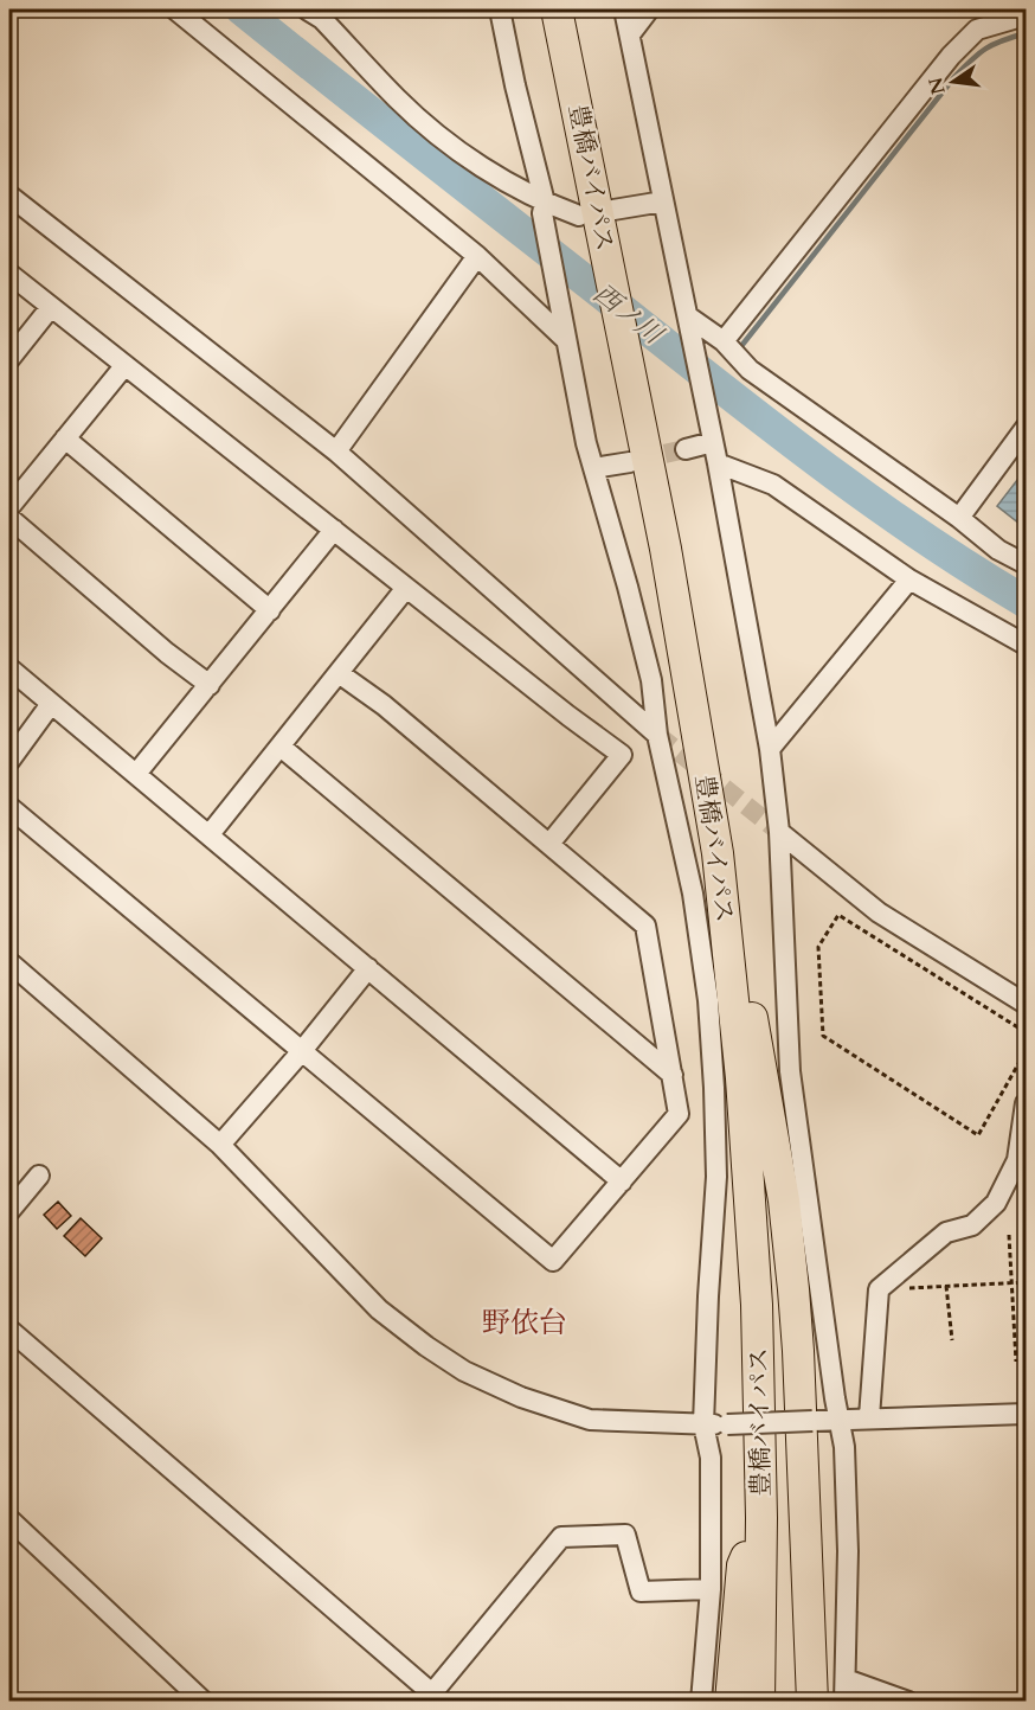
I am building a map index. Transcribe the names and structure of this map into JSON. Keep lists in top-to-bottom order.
{
  "streets": {
    "highway": ["豊橋バイパス"]
  },
  "districts": ["野依台"],
  "water": ["西ノ川"],
  "north": "left"
}
